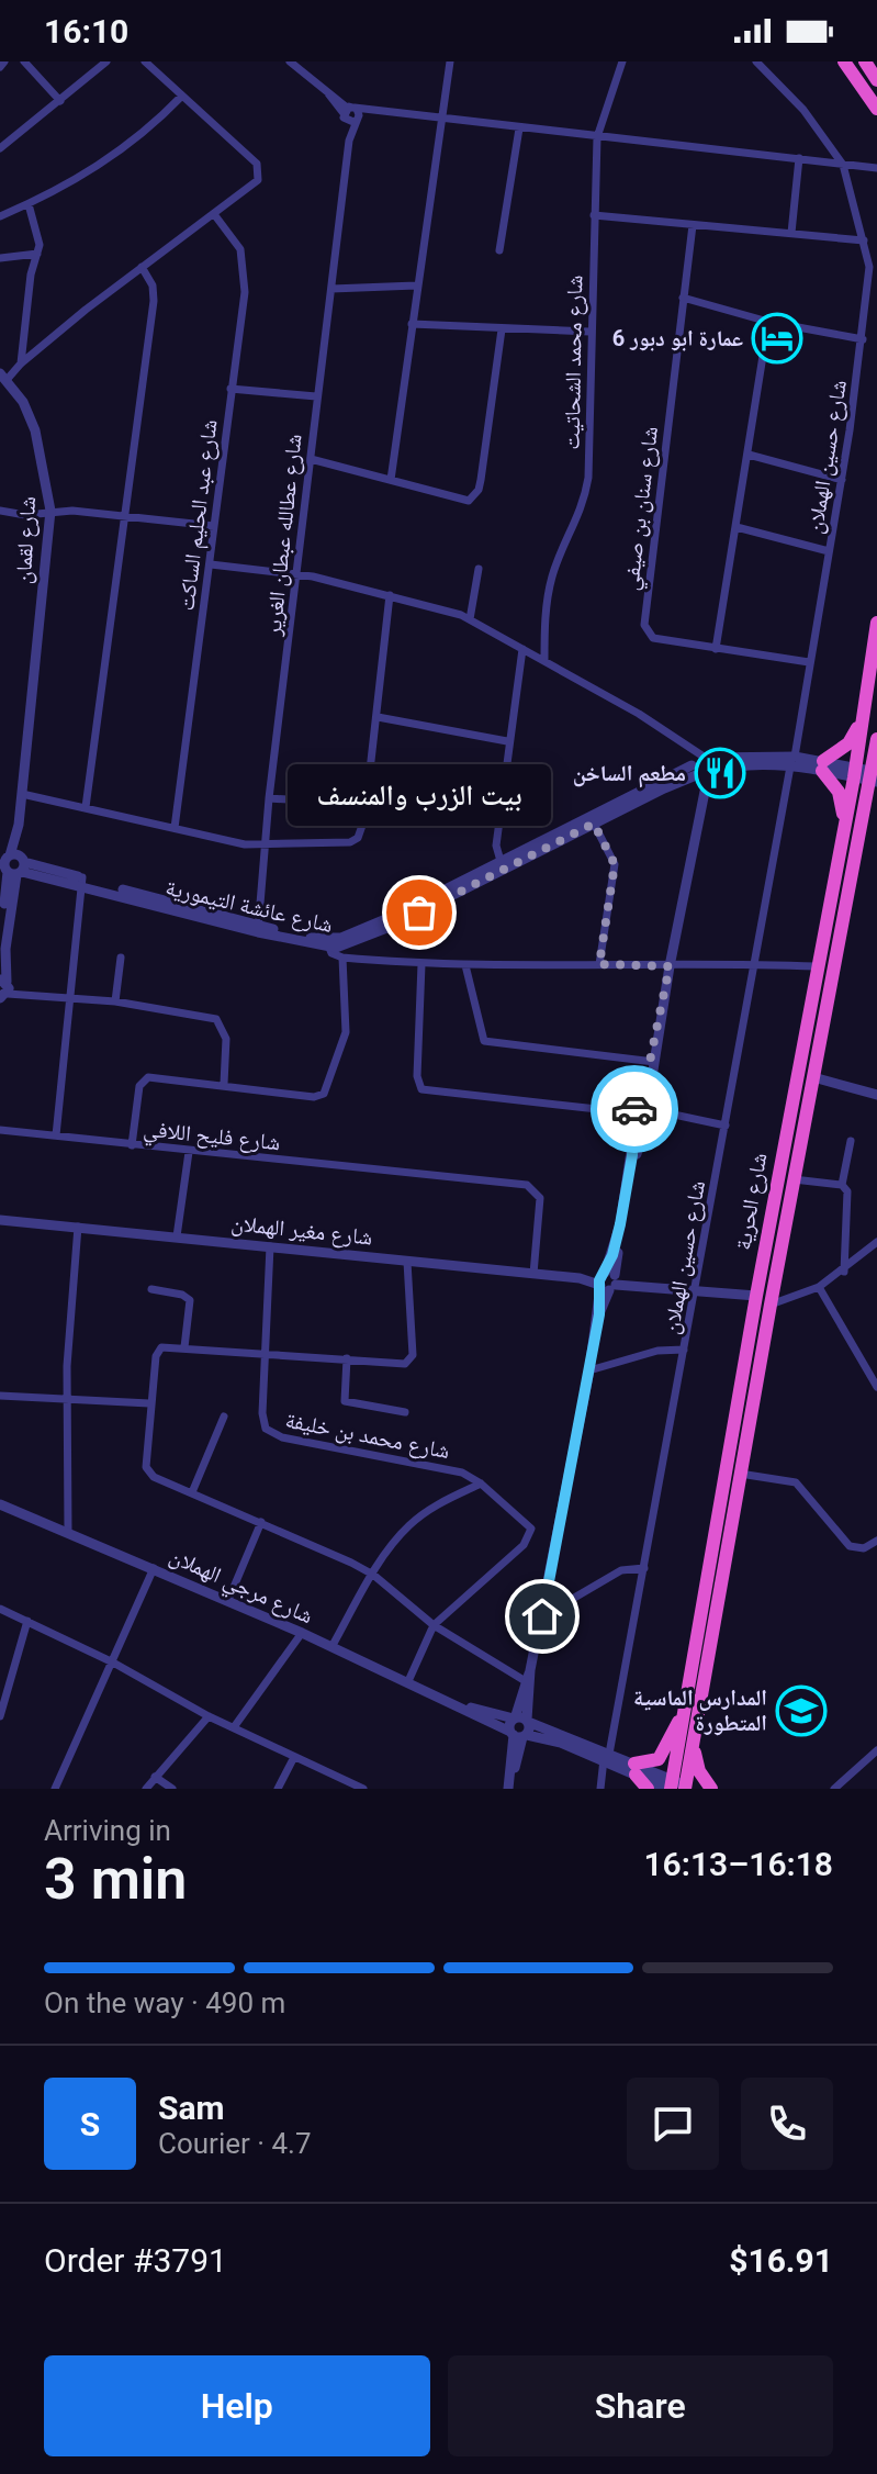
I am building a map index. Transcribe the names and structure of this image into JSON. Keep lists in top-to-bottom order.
{
  "streets": {
    "highway": ["شارع الحرية"],
    "street": [
      "شارع محمد الشحاتيت",
      "شارع حسين الهملان",
      "شارع سنان بن صيفي",
      "شارع عبد الحليم الساكت",
      "شارع عطالله عبطان الغرير",
      "شارع لقمان",
      "شارع عائشة التيمورية",
      "شارع فليح اللافي",
      "شارع مغير الهملان",
      "شارع محمد بن خليفة",
      "شارع مرجي الهملان"
    ]
  },
  "crossings": [
    ["شارع حسين الهملان", "شارع سنان بن صيفي"],
    ["شارع حسين الهملان", "شارع مغير الهملان"],
    ["شارع حسين الهملان", "شارع مرجي الهملان"],
    ["شارع عطالله عبطان الغرير", "شارع عائشة التيمورية"],
    ["شارع لقمان", "شارع عائشة التيمورية"],
    ["شارع فليح اللافي", "شارع مغير الهملان"],
    ["شارع الحرية", "شارع مغير الهملان"],
    ["شارع الحرية", "شارع مرجي الهملان"],
    ["شارع مغير الهملان", "شارع محمد بن خليفة"],
    ["شارع محمد بن خليفة", "شارع مرجي الهملان"]
  ],
  "places": {
    "hotel": ["عمارة ابو دبور 6"],
    "restaurant": ["مطعم الساخن"],
    "other": ["بيت الزرب والمنسف"],
    "school or university": ["المدارس الماسية المتطورة"]
  },
  "page": {
    "status": "16:10",
    "bubble": "بيت الزرب والمنسف",
    "heading": ["3 min", "Arriving in", "16:13–16:18"],
    "panel": [
      "Sam",
      "Courier · 4.7",
      "Order #3791",
      "$16.91"
    ],
    "bar": "On the way · 490 m",
    "round": "S",
    "buttons": ["Help", "Share"]
  }
}
